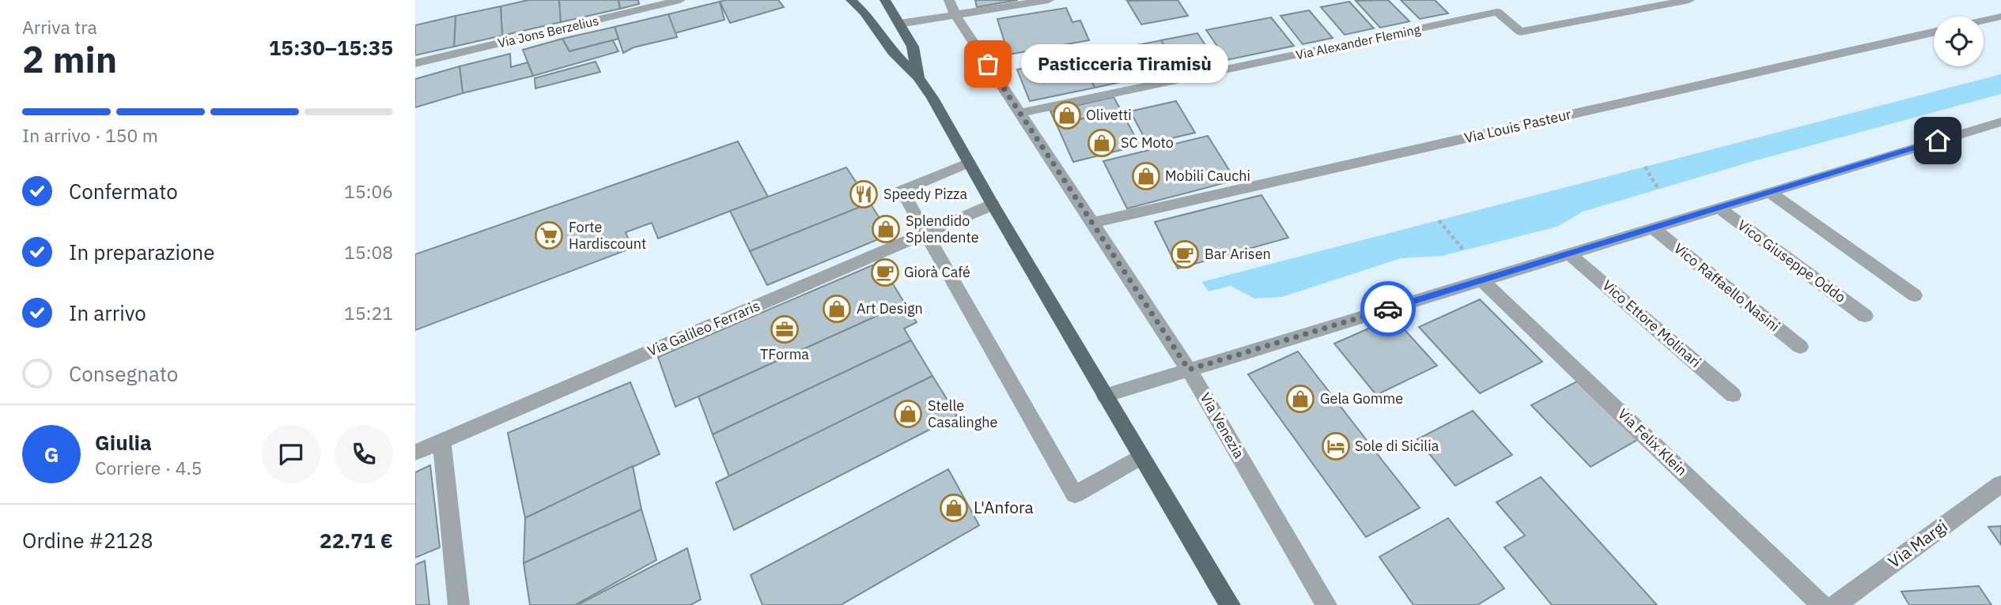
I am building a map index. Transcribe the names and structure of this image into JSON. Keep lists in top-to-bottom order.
{
  "streets": {
    "street": [
      "Via Jons Berzelius",
      "Via Alexander Fleming",
      "Via Louis Pasteur",
      "Vico Giuseppe Oddo",
      "Vico Raffaello Nasini",
      "Vico Ettore Molinari",
      "Via Galileo Ferraris",
      "Via Venezia",
      "Via Felix Klein",
      "Via Margi"
    ]
  },
  "crossings": [
    ["Via Alexander Fleming", "Via Venezia"],
    ["Via Louis Pasteur", "Via Venezia"]
  ],
  "places": {
    "other": ["Pasticceria Tiramisù"],
    "shop": [
      "Olivetti",
      "SC Moto",
      "Mobili Cauchi",
      "Splendido Splendente",
      "Art Design",
      "Gela Gomme",
      "Stelle Casalinghe",
      "L'Anfora"
    ],
    "restaurant": ["Speedy Pizza"],
    "supermarket": ["Forte Hardiscount"],
    "cafe": ["Bar Arisen", "Giorà Café"],
    "office": ["TForma"],
    "hotel": ["Sole di Sicilia"]
  },
  "page": {
    "heading": ["2 min", "Arriva tra", "15:30–15:35"],
    "panel": [
      "Giulia",
      "Corriere · 4.5",
      "Ordine #2128",
      "22.71 €"
    ],
    "bubble": "Pasticceria Tiramisù",
    "bar": "In arrivo · 150 m",
    "list": [
      ["Confermato", "15:06"],
      ["In preparazione", "15:08"],
      ["In arrivo", "15:21"],
      "Consegnato"
    ],
    "round": "G"
  }
}
